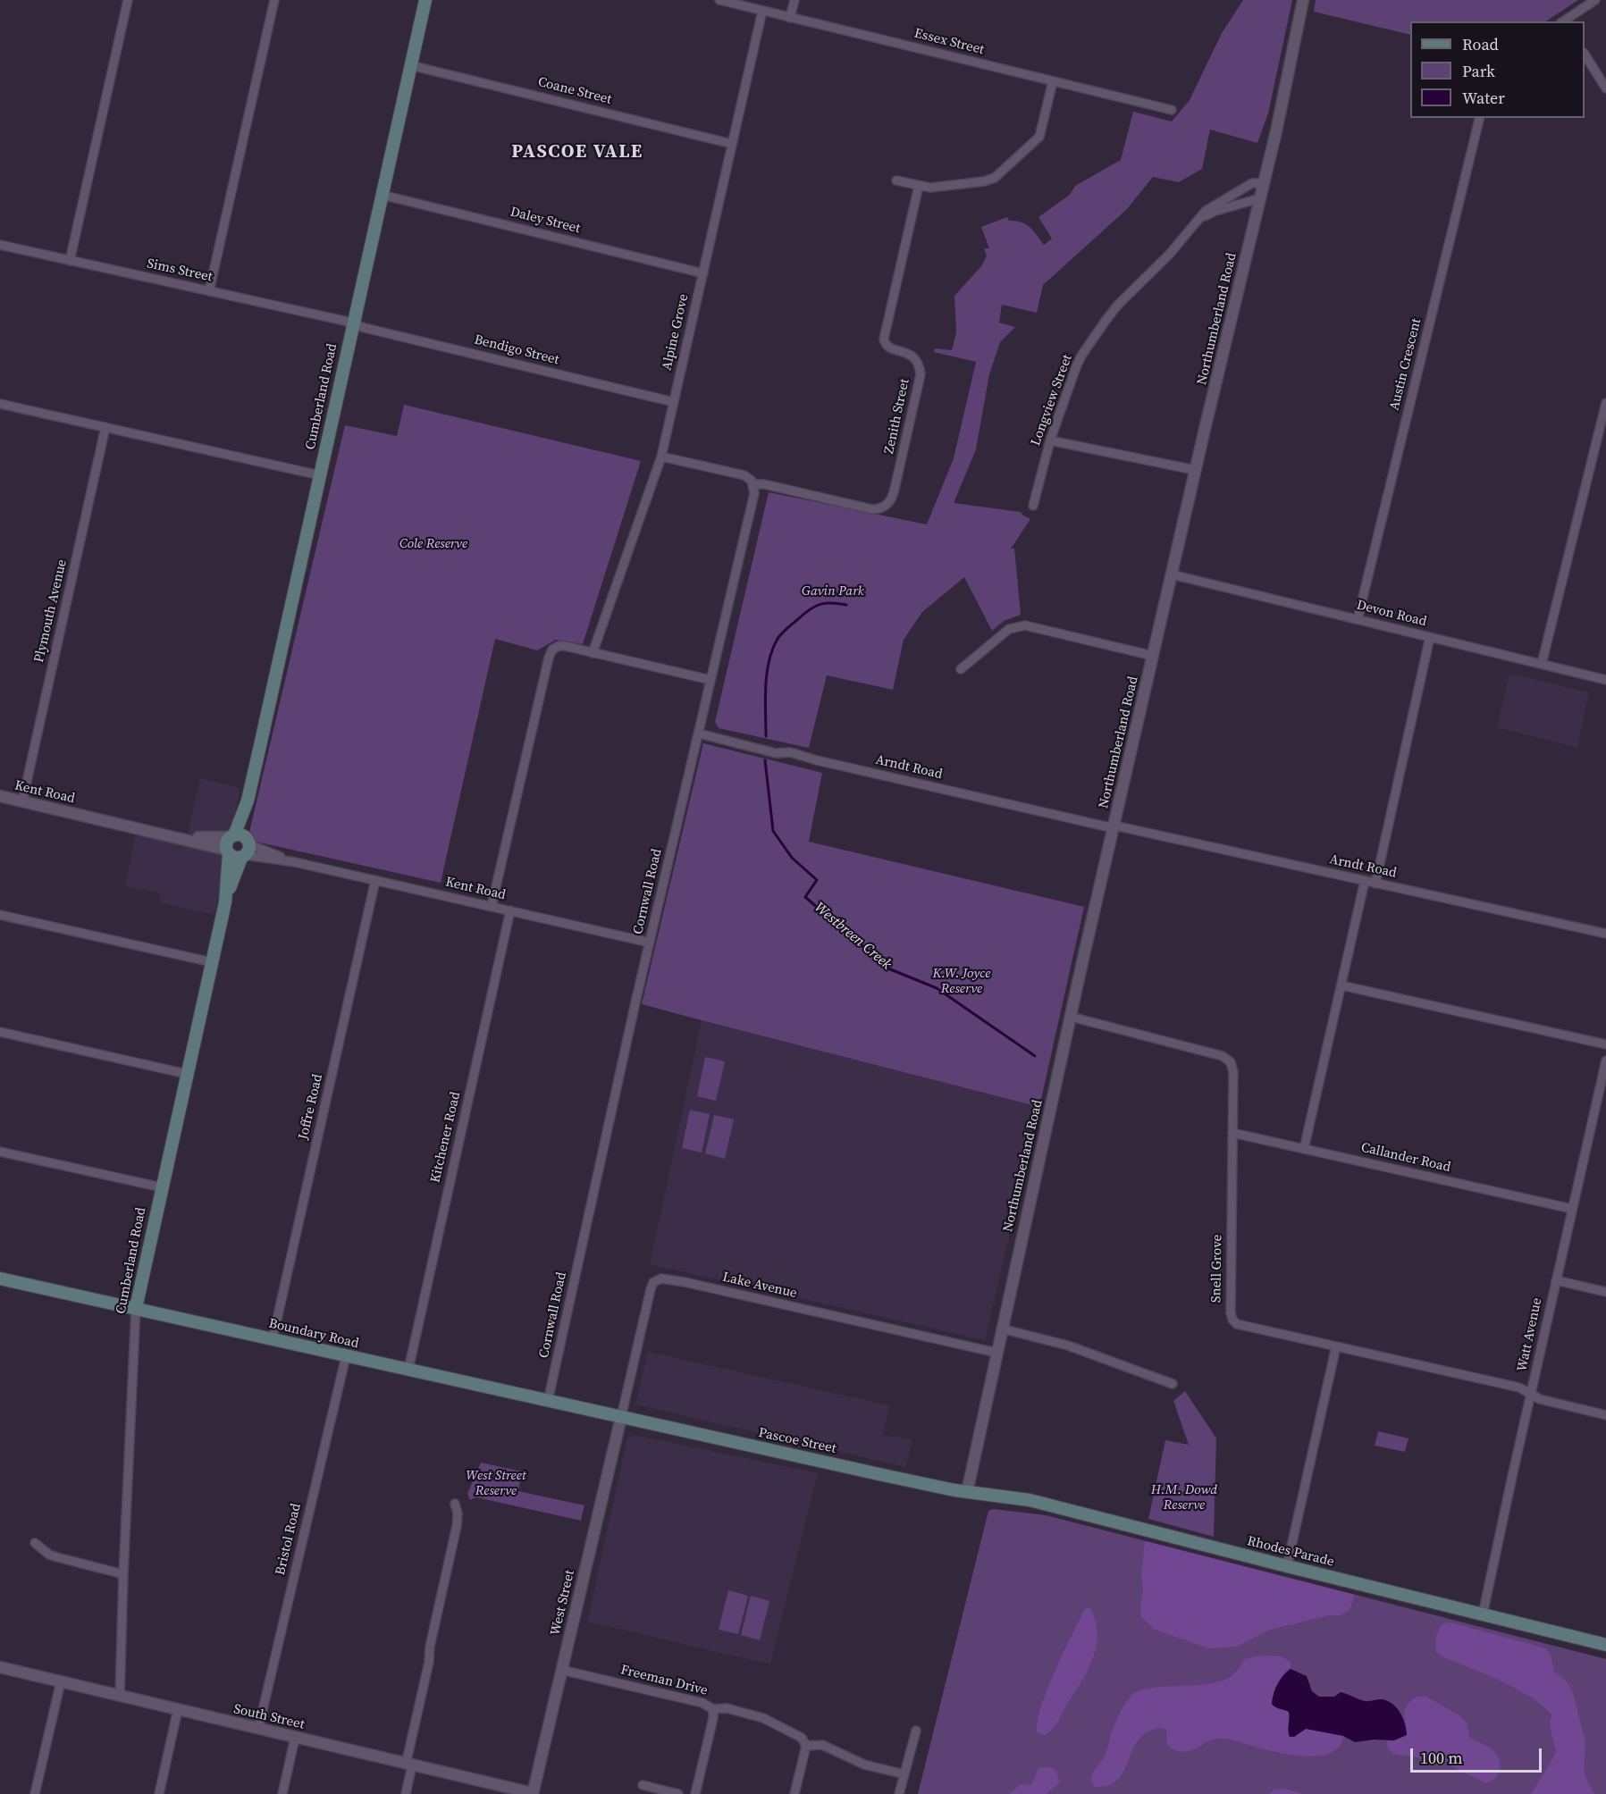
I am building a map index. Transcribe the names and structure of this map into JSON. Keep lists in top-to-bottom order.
{
  "streets": {
    "main road": [
      "Cumberland Road",
      "Boundary Road",
      "Pascoe Street",
      "Rhodes Parade"
    ],
    "street": [
      "Essex Street",
      "Coane Street",
      "Daley Street",
      "Sims Street",
      "Northumberland Road",
      "Alpine Grove",
      "Bendigo Street",
      "Austin Crescent",
      "Longview Street",
      "Zenith Street",
      "Plymouth Avenue",
      "Devon Road",
      "Arndt Road",
      "Kent Road",
      "Cornwall Road",
      "Joffre Road",
      "Kitchener Road",
      "Callander Road",
      "Snell Grove",
      "Lake Avenue",
      "Watt Avenue",
      "Bristol Road",
      "West Street",
      "Freeman Drive",
      "South Street"
    ]
  },
  "crossings": [
    ["Essex Street", "Alpine Grove"],
    ["Coane Street", "Alpine Grove"],
    ["Coane Street", "Cumberland Road"],
    ["Daley Street", "Alpine Grove"],
    ["Daley Street", "Cumberland Road"],
    ["Sims Street", "Bendigo Street"],
    ["Sims Street", "Cumberland Road"],
    ["Northumberland Road", "Longview Street"],
    ["Northumberland Road", "Devon Road"],
    ["Northumberland Road", "Arndt Road"],
    ["Northumberland Road", "Snell Grove"],
    ["Northumberland Road", "Lake Avenue"],
    ["Northumberland Road", "Pascoe Street"],
    ["Northumberland Road", "Rhodes Parade"],
    ["Alpine Grove", "Bendigo Street"],
    ["Bendigo Street", "Cumberland Road"],
    ["Austin Crescent", "Devon Road"],
    ["Cumberland Road", "Kent Road"],
    ["Cumberland Road", "Boundary Road"],
    ["Cumberland Road", "South Street"],
    ["Zenith Street", "Cornwall Road"],
    ["Plymouth Avenue", "Kent Road"],
    ["Arndt Road", "Cornwall Road"],
    ["Kent Road", "Cornwall Road"],
    ["Kent Road", "Joffre Road"],
    ["Kent Road", "Kitchener Road"],
    ["Cornwall Road", "Boundary Road"],
    ["Joffre Road", "Boundary Road"],
    ["Kitchener Road", "Boundary Road"],
    ["Callander Road", "Snell Grove"],
    ["Callander Road", "Watt Avenue"],
    ["Snell Grove", "Watt Avenue"],
    ["Lake Avenue", "Boundary Road"],
    ["Lake Avenue", "Pascoe Street"],
    ["Lake Avenue", "West Street"],
    ["Boundary Road", "Pascoe Street"],
    ["Boundary Road", "Bristol Road"],
    ["Boundary Road", "West Street"],
    ["Watt Avenue", "Rhodes Parade"],
    ["Pascoe Street", "Rhodes Parade"],
    ["Pascoe Street", "West Street"],
    ["Bristol Road", "South Street"],
    ["West Street", "Freeman Drive"],
    ["West Street", "South Street"]
  ],
  "districts": ["PASCOE VALE"],
  "water": ["Westbreen Creek"],
  "parks": [
    "Cole Reserve",
    "Gavin Park",
    "K.W. Joyce Reserve",
    "West Street Reserve",
    "H.M. Dowd Reserve"
  ],
  "legend": ["Road", "Park", "Water"],
  "scale_bar": "100 m"
}
